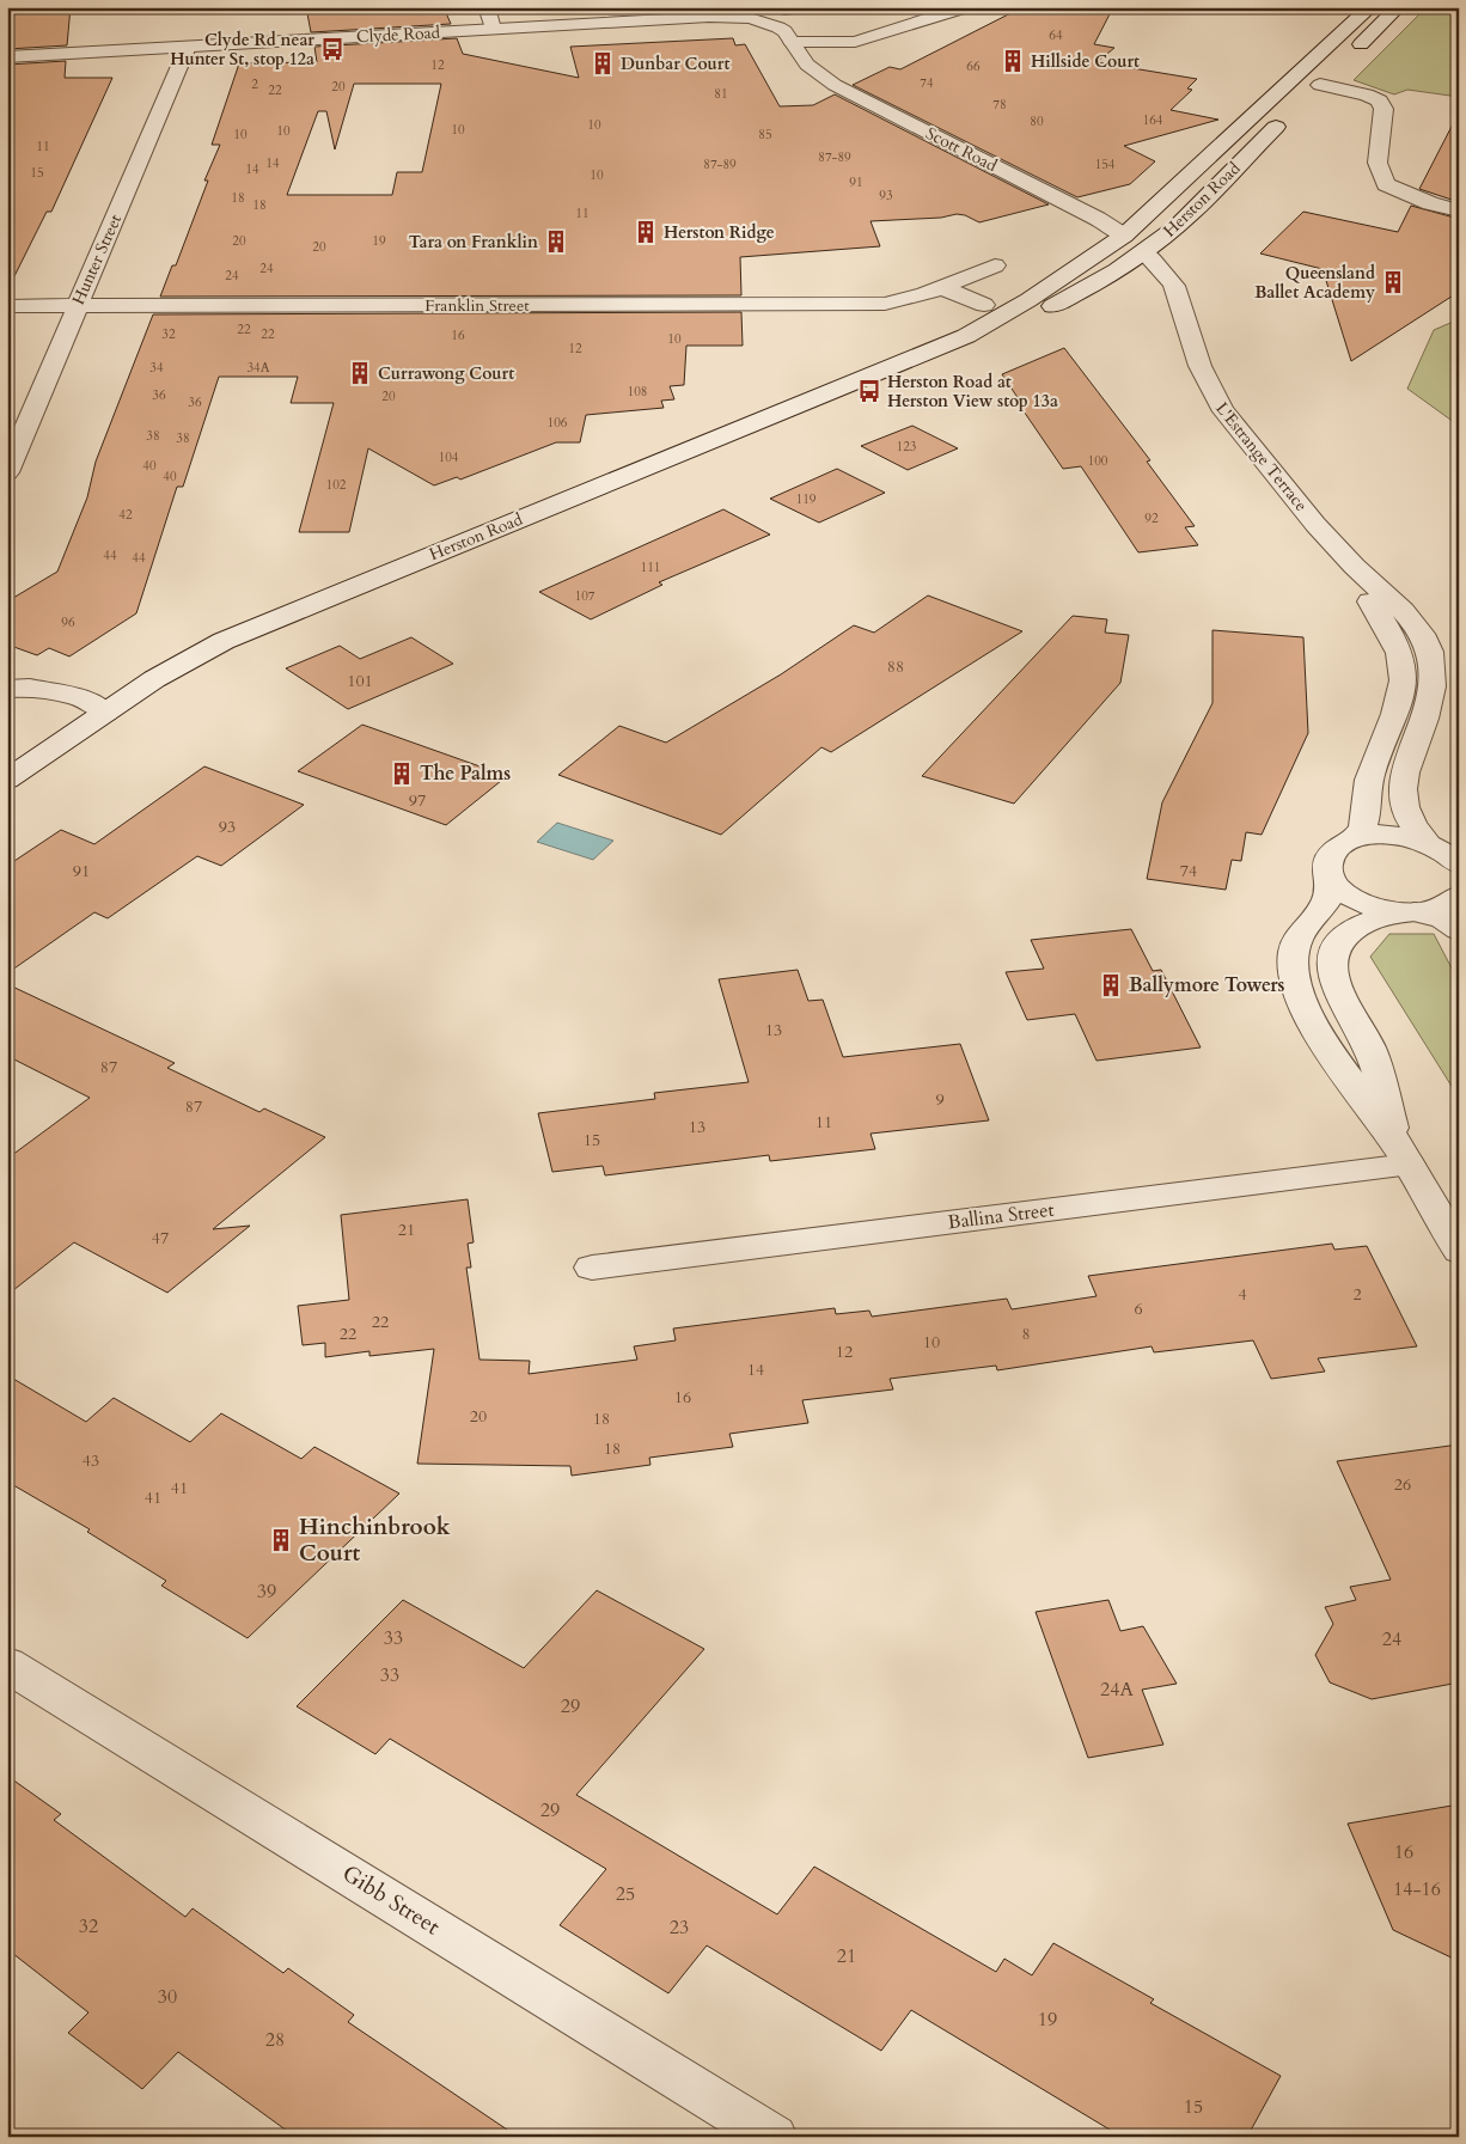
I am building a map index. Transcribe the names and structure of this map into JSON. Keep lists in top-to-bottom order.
{
  "streets": {
    "street": [
      "Clyde Road",
      "Scott Road",
      "Herston Road",
      "Hunter Street",
      "Franklin Street",
      "L'Estrange Terrace",
      "Ballina Street",
      "Gibb Street"
    ]
  },
  "crossings": [
    ["Clyde Road", "Scott Road"],
    ["Clyde Road", "Hunter Street"],
    ["Scott Road", "Herston Road"],
    ["Scott Road", "L'Estrange Terrace"],
    ["Herston Road", "L'Estrange Terrace"],
    ["Hunter Street", "Franklin Street"]
  ],
  "places": {
    "bus stop": ["Clyde Rd near Hunter St, stop 12a", "Herston Road at Herston View stop 13a"],
    "building": [
      "Hillside Court",
      "Dunbar Court",
      "Herston Ridge",
      "Tara on Franklin",
      "Queensland Ballet Academy",
      "Currawong Court",
      "The Palms",
      "Ballymore Towers",
      "Hinchinbrook Court"
    ]
  },
  "house_numbers": [
    "64",
    "12",
    "66",
    "74",
    "2",
    "20",
    "22",
    "81",
    "78",
    "164",
    "80",
    "10",
    "10",
    "10",
    "10",
    "85",
    "11",
    "87-89",
    "14",
    "87-89",
    "154",
    "14",
    "15",
    "10",
    "91",
    "93",
    "18",
    "18",
    "11",
    "20",
    "19",
    "20",
    "24",
    "24",
    "22",
    "32",
    "22",
    "16",
    "10",
    "12",
    "34",
    "34A",
    "108",
    "36",
    "20",
    "36",
    "106",
    "38",
    "38",
    "123",
    "104",
    "100",
    "40",
    "40",
    "102",
    "119",
    "42",
    "92",
    "44",
    "44",
    "111",
    "107",
    "96",
    "88",
    "101",
    "97",
    "93",
    "91",
    "74",
    "13",
    "87",
    "9",
    "87",
    "11",
    "13",
    "15",
    "21",
    "47",
    "4",
    "2",
    "6",
    "22",
    "22",
    "8",
    "10",
    "12",
    "14",
    "16",
    "20",
    "18",
    "18",
    "43",
    "26",
    "41",
    "41",
    "39",
    "33",
    "24",
    "33",
    "24A",
    "29",
    "29",
    "16",
    "14-16",
    "25",
    "32",
    "23",
    "21",
    "30",
    "19",
    "28",
    "15"
  ]
}
